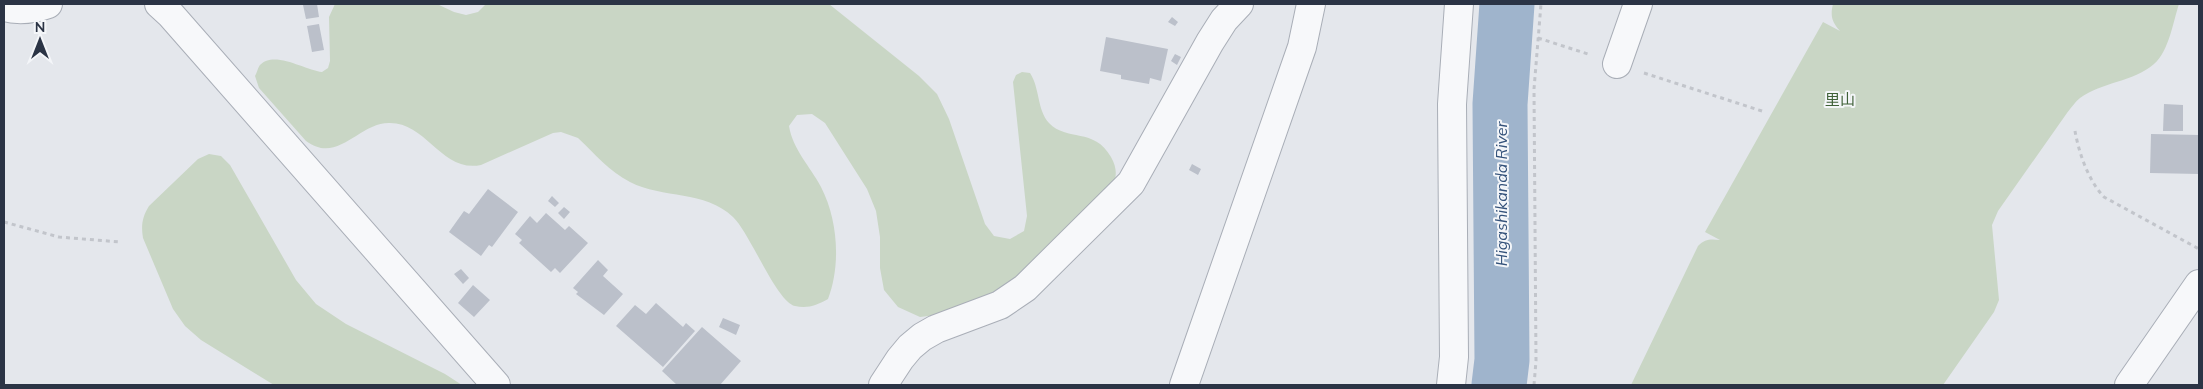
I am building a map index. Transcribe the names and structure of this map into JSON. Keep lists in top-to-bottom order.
{
  "water": ["Higashikanda River"],
  "parks": ["里山"],
  "north": "top"
}
